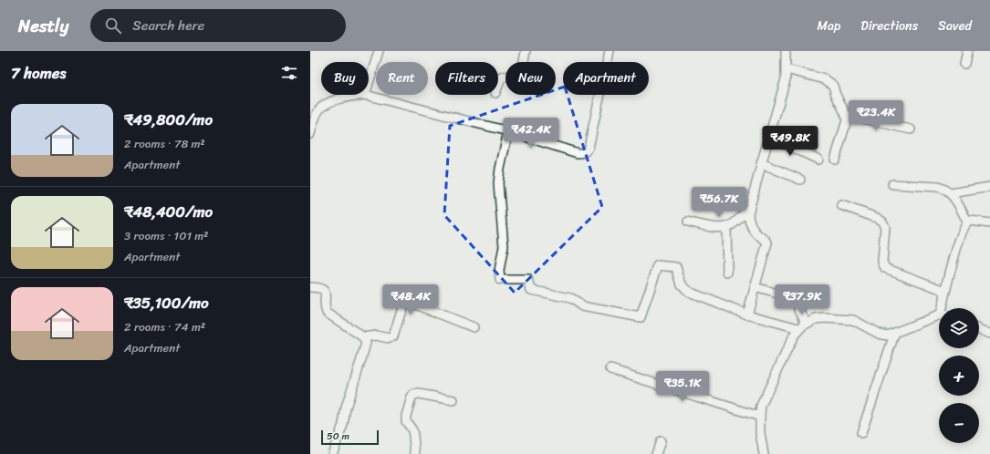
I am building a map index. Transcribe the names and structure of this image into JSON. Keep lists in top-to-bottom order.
{
  "scale_bar": "50 m",
  "page": {
    "header": "Nestly",
    "search": "Search here",
    "nav": ["Map", "Directions", "Saved"],
    "heading": "7 homes",
    "chip": [
      "Buy",
      "Rent",
      "Filters",
      "New",
      "Apartment"
    ],
    "list": [
      {
        "name": "₹49,800/mo",
        "note": "2 rooms · 78 m² · Apartment"
      },
      {
        "name": "₹48,400/mo",
        "note": "3 rooms · 101 m² · Apartment"
      },
      {
        "name": "₹35,100/mo",
        "note": "2 rooms · 74 m² · Apartment"
      }
    ],
    "price": [
      "₹23.4K",
      "₹42.4K",
      "₹49.8K",
      "₹56.7K",
      "₹48.4K",
      "₹37.9K",
      "₹35.1K"
    ],
    "map_buttons": ["+", "−"],
    "scale": "50 m"
  }
}
